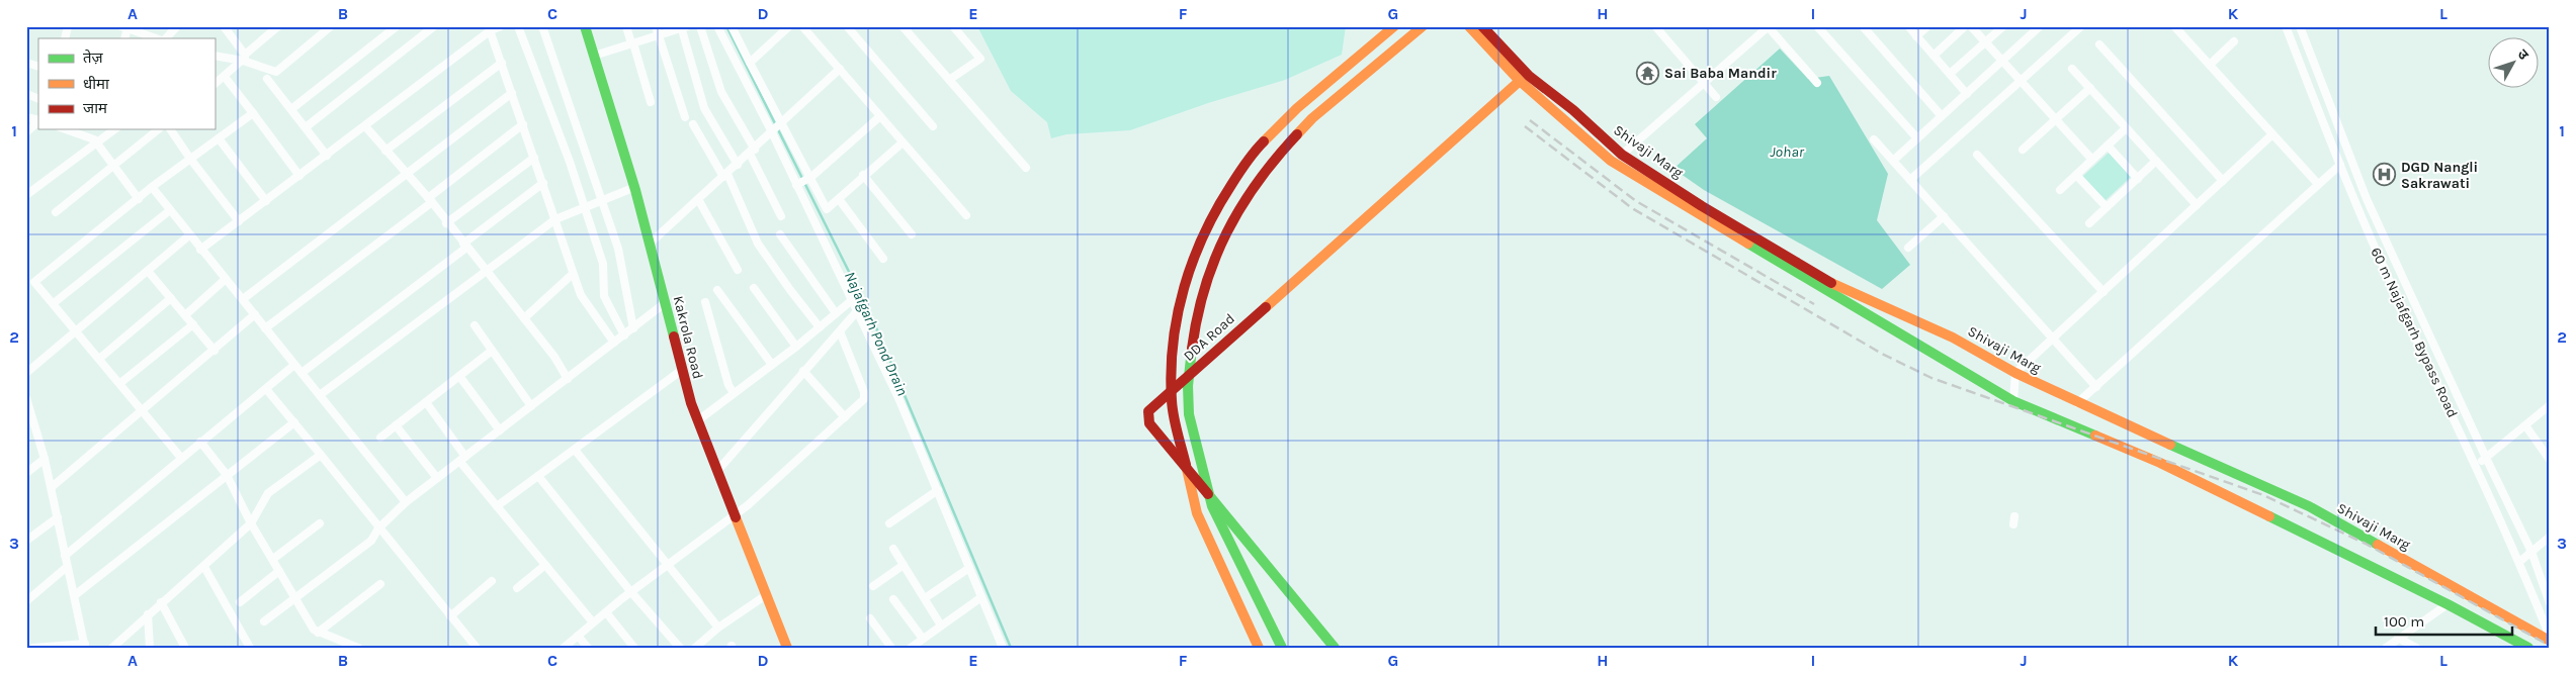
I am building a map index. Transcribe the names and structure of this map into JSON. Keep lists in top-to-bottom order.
{
  "streets": {
    "main road": ["Shivaji Marg", "Kakrola Road", "DDA Road"],
    "street": ["60 m Najafgarh Bypass Road"]
  },
  "crossings": [
    ["Shivaji Marg", "DDA Road"]
  ],
  "water": ["Johar", "Najafgarh Pond Drain"],
  "places": {
    "temple": ["Sai Baba Mandir"],
    "hospital": ["DGD Nangli Sakrawati"]
  },
  "legend": ["तेज़", "धीमा", "जाम"],
  "scale_bar": "100 m",
  "north": "top right",
  "grid": {
    "columns": [
      "A",
      "B",
      "C",
      "D",
      "E",
      "F",
      "G",
      "H",
      "I",
      "J",
      "K",
      "L"
    ],
    "rows": ["1", "2", "3"]
  }
}
